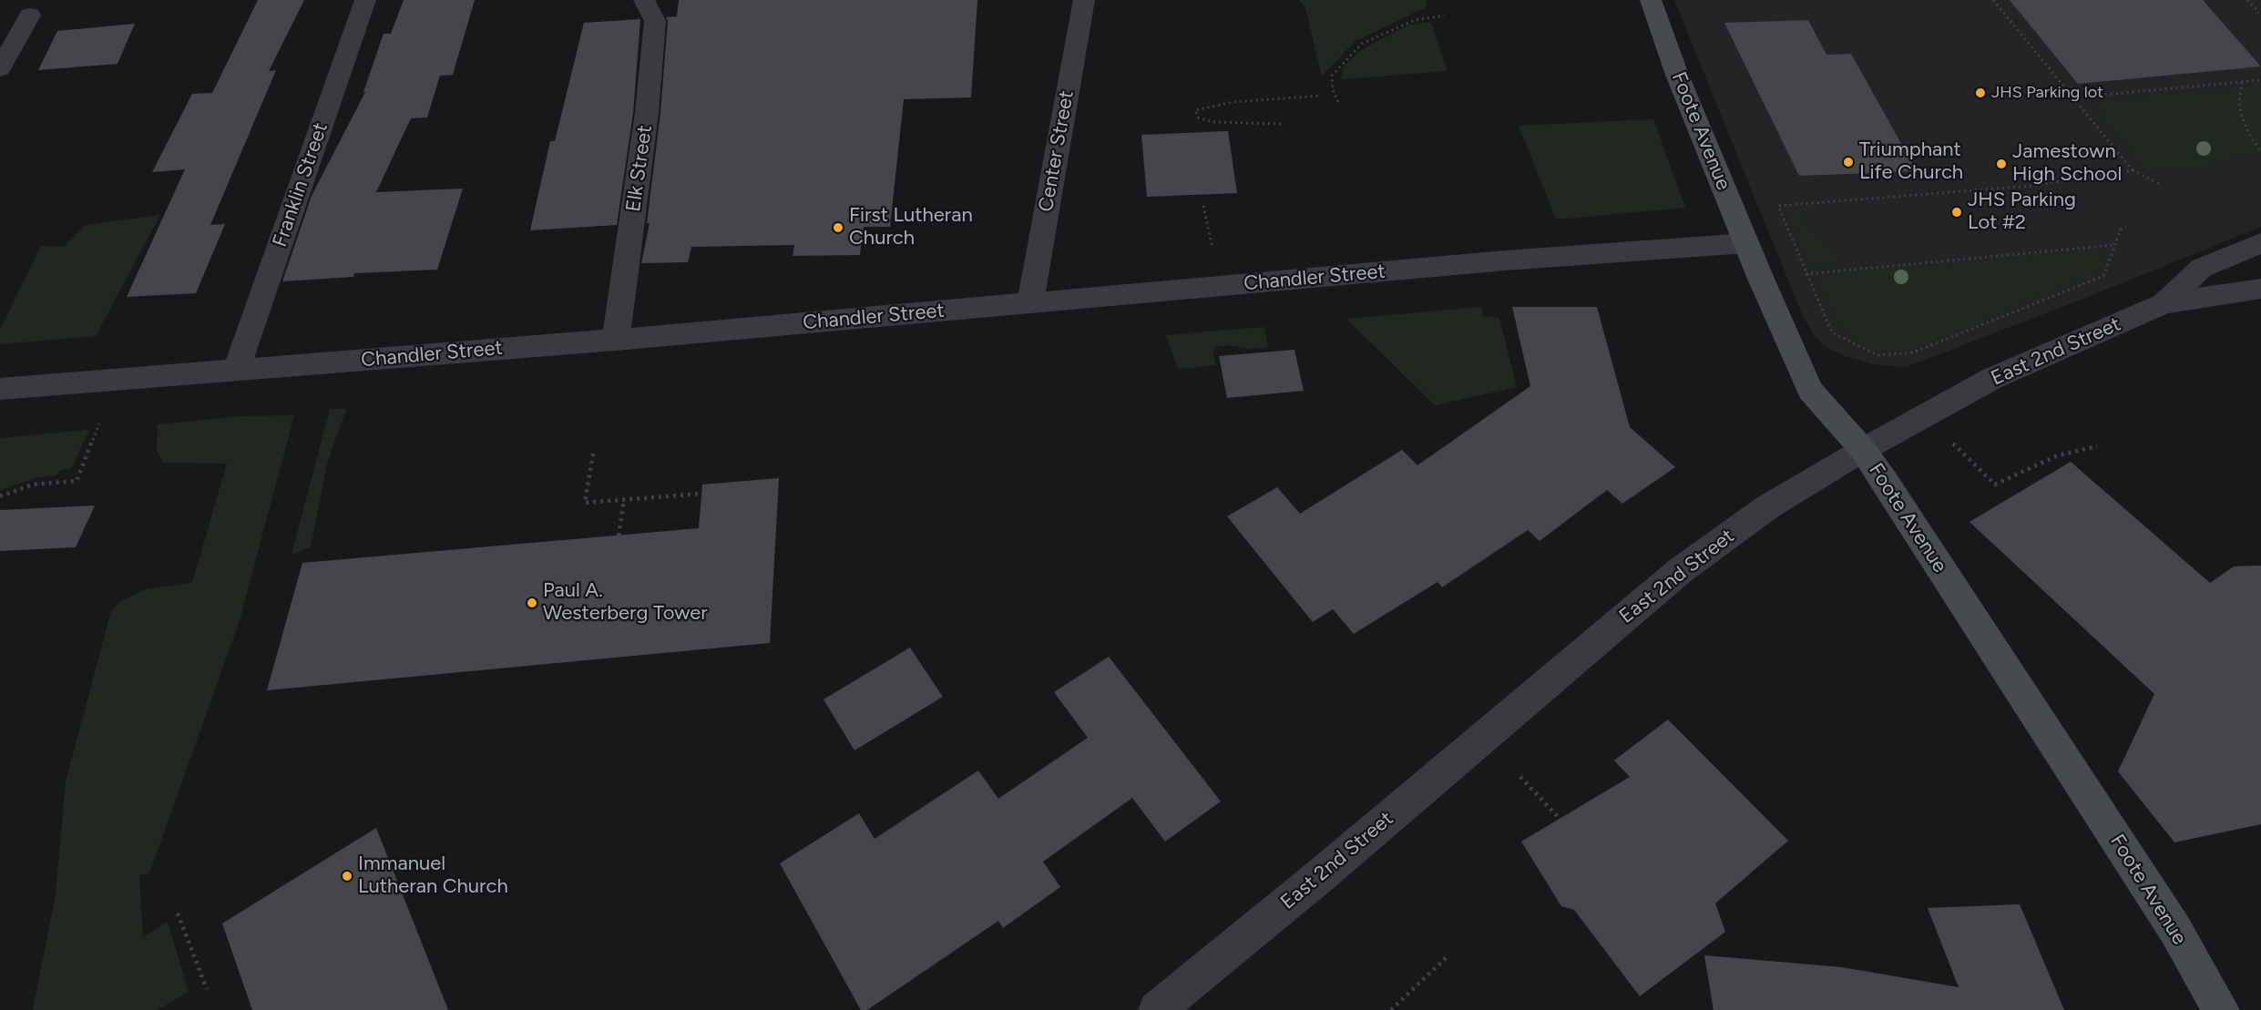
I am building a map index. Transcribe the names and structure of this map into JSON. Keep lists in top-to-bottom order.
{
  "streets": {
    "street": [
      "Foote Avenue",
      "Center Street",
      "Elk Street",
      "Franklin Street",
      "Chandler Street",
      "East 2nd Street"
    ]
  },
  "crossings": [
    ["Foote Avenue", "Chandler Street"],
    ["Foote Avenue", "East 2nd Street"],
    ["Center Street", "Chandler Street"],
    ["Elk Street", "Chandler Street"],
    ["Franklin Street", "Chandler Street"]
  ],
  "places": [
    "JHS Parking lot",
    "Triumphant Life Church",
    "Jamestown High School",
    "JHS Parking Lot #2",
    "First Lutheran Church",
    "Paul A. Westerberg Tower",
    "Immanuel Lutheran Church"
  ]
}
